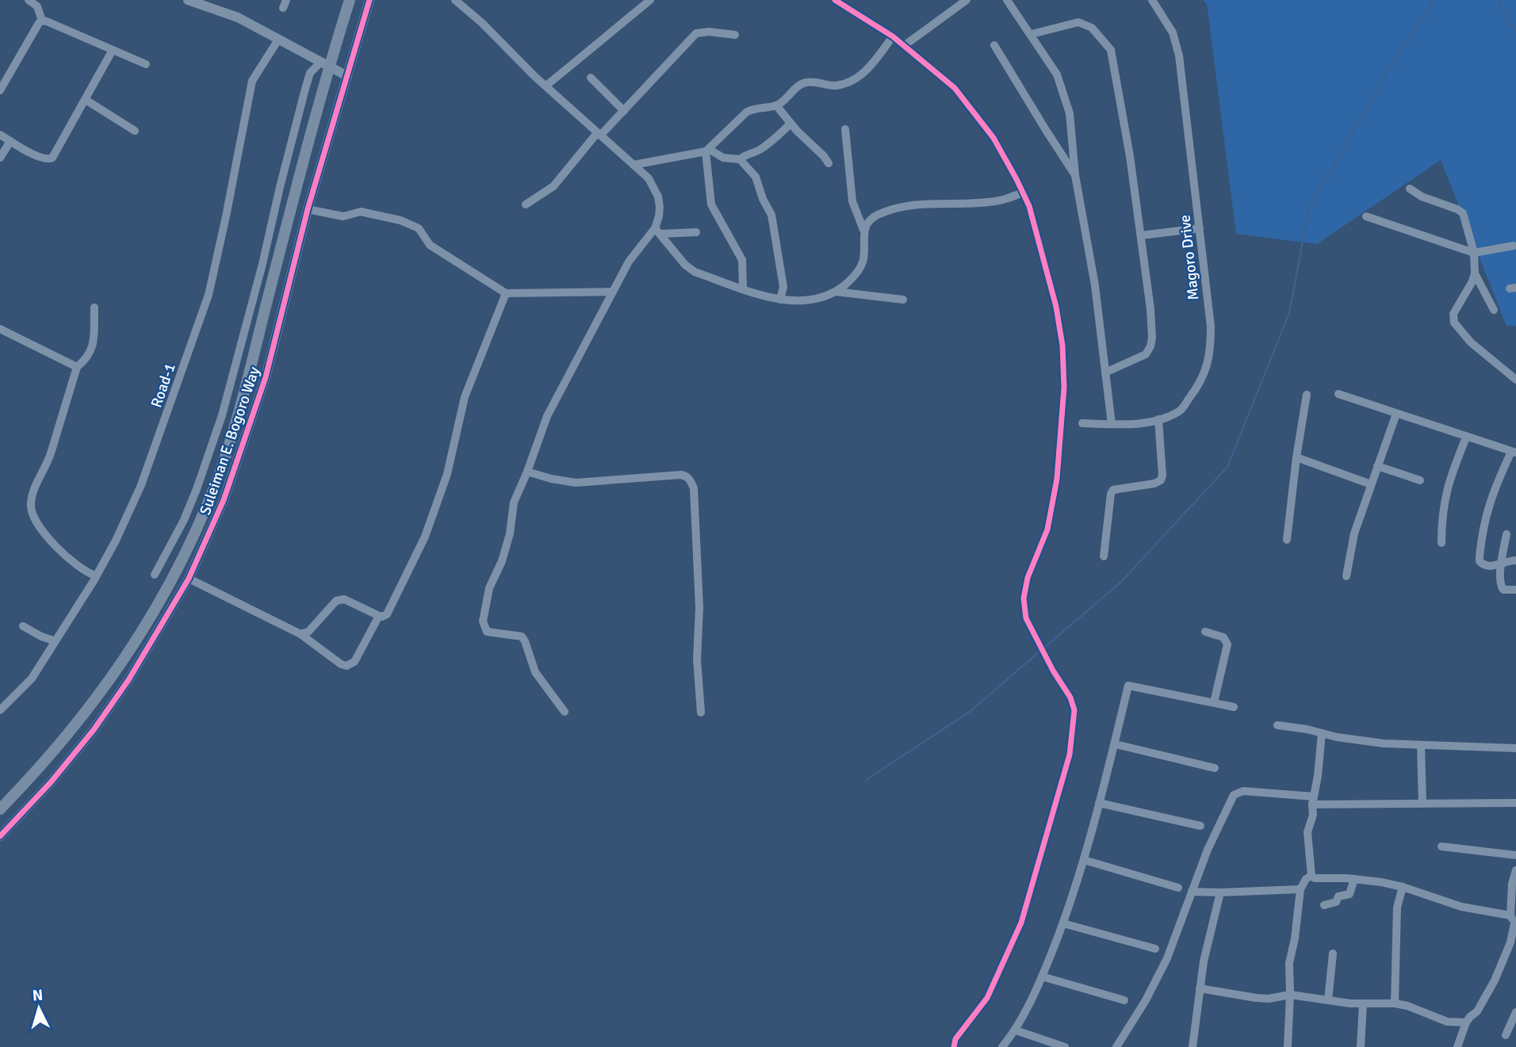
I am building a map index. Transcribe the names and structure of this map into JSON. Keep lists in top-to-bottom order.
{
  "streets": {
    "main road": ["Suleiman E. Bogoro Way"],
    "street": ["Magoro Drive", "Road-1"]
  },
  "north": "top"
}
